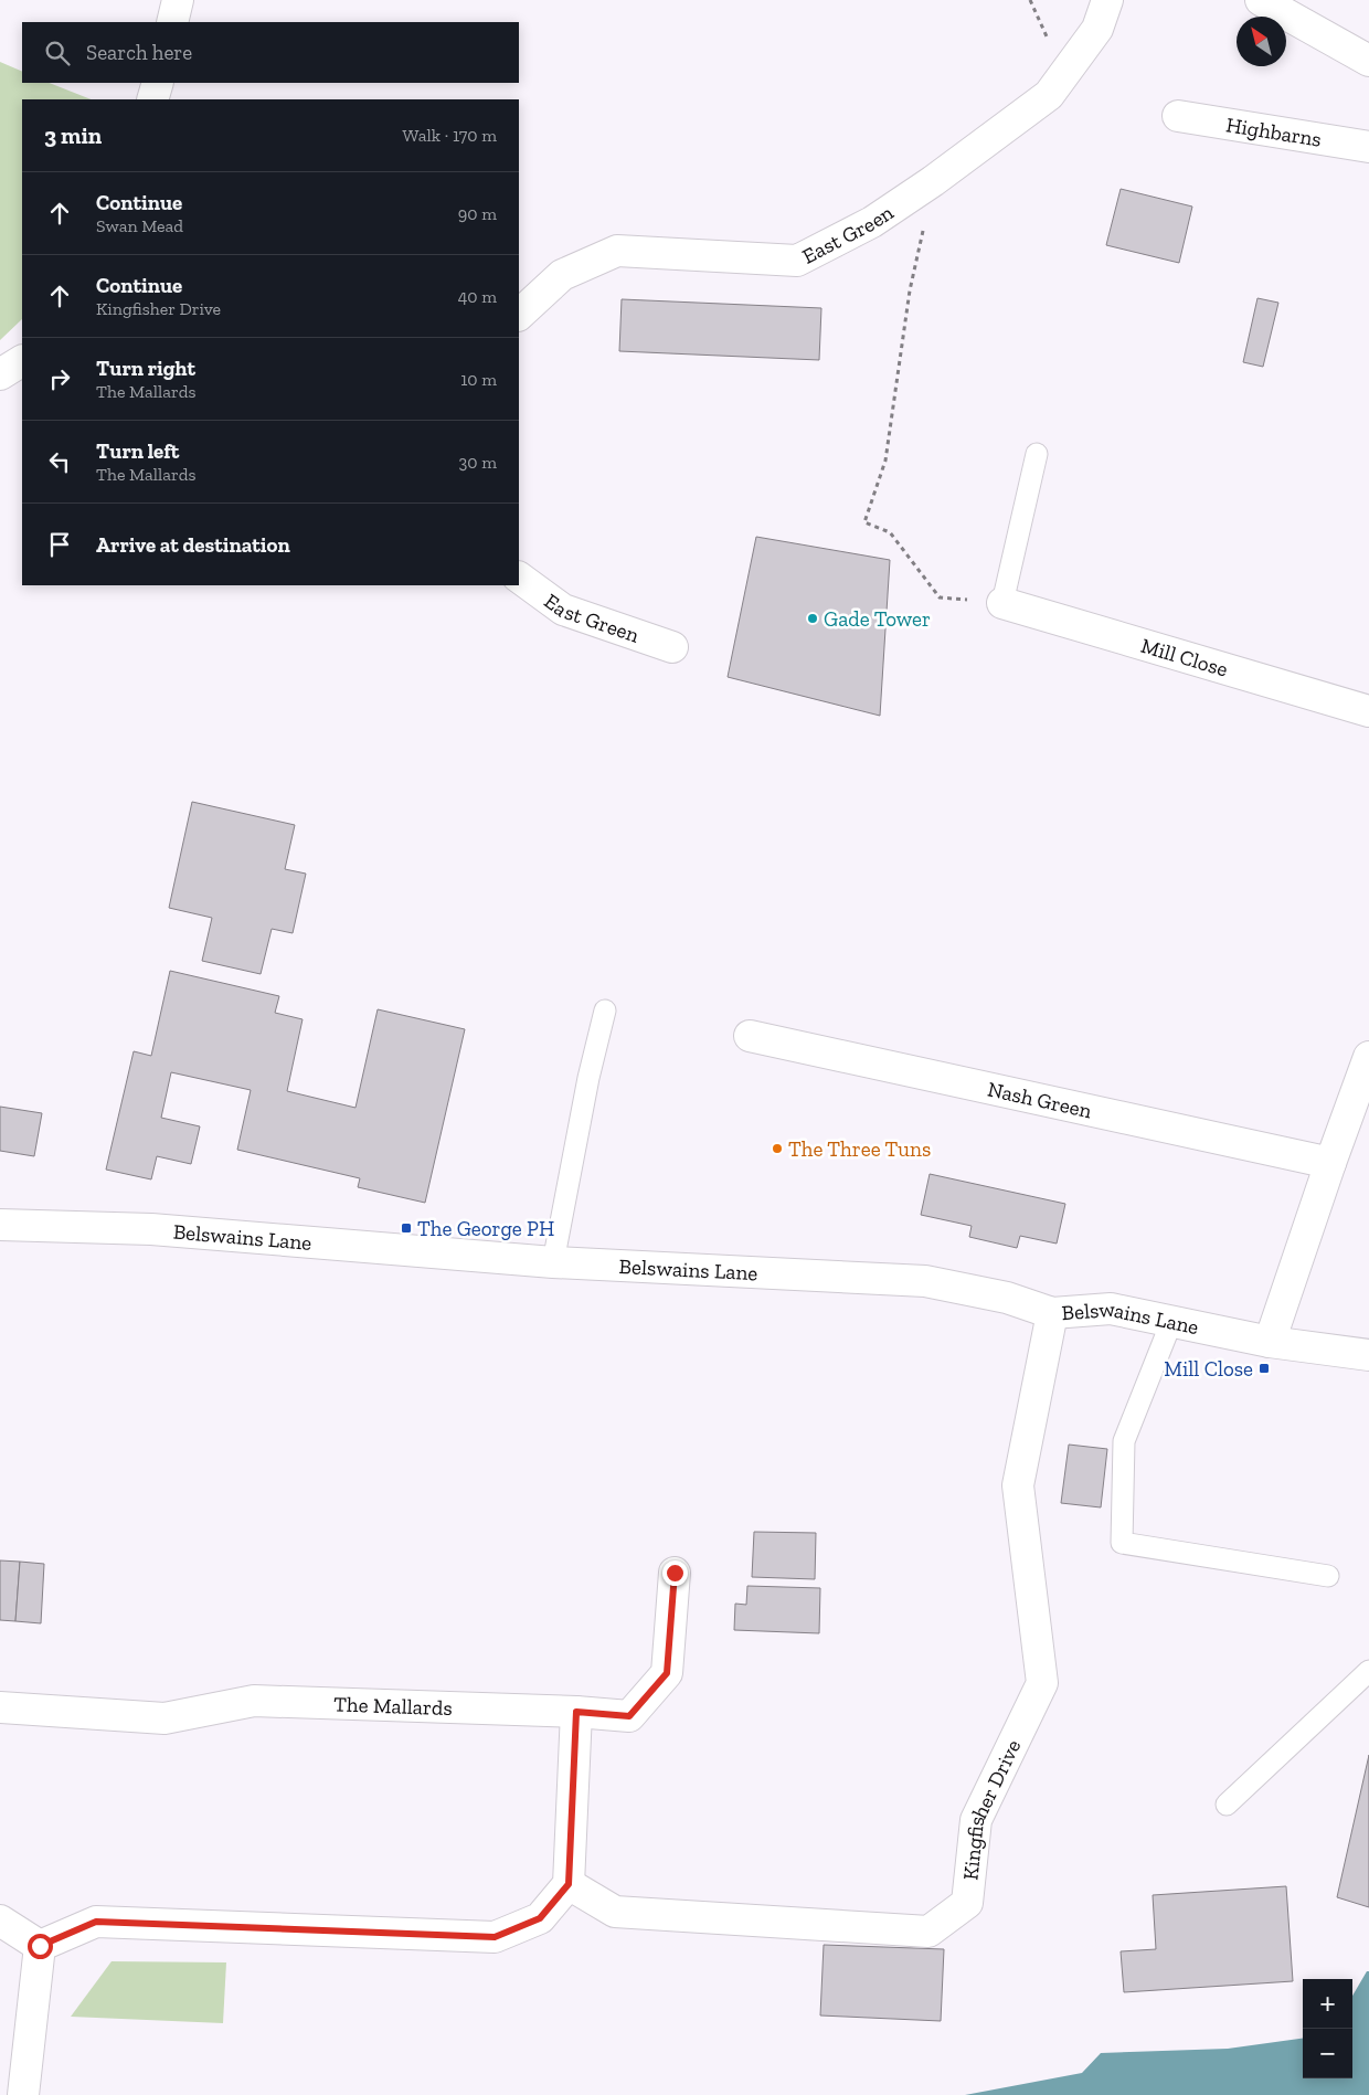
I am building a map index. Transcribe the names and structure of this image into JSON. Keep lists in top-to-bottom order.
{
  "streets": {
    "street": [
      "Highbarns",
      "East Green",
      "Mill Close",
      "Nash Green",
      "Belswains Lane",
      "The Mallards",
      "Kingfisher Drive"
    ]
  },
  "crossings": [
    ["Belswains Lane", "Kingfisher Drive"]
  ],
  "places": {
    "other": ["Gade Tower", "The Three Tuns"],
    "transit": ["The George PH", "Mill Close"]
  },
  "north": "top left",
  "page": {
    "search": "Search here",
    "heading": ["3 min", "Walk · 170 m"],
    "list": [
      ["Continue", "Swan Mead", "90 m"],
      ["Continue", "Kingfisher Drive", "40 m"],
      ["Turn right", "The Mallards", "10 m"],
      ["Turn left", "The Mallards", "30 m"],
      "Arrive at destination"
    ],
    "map_buttons": ["+", "−"]
  }
}
